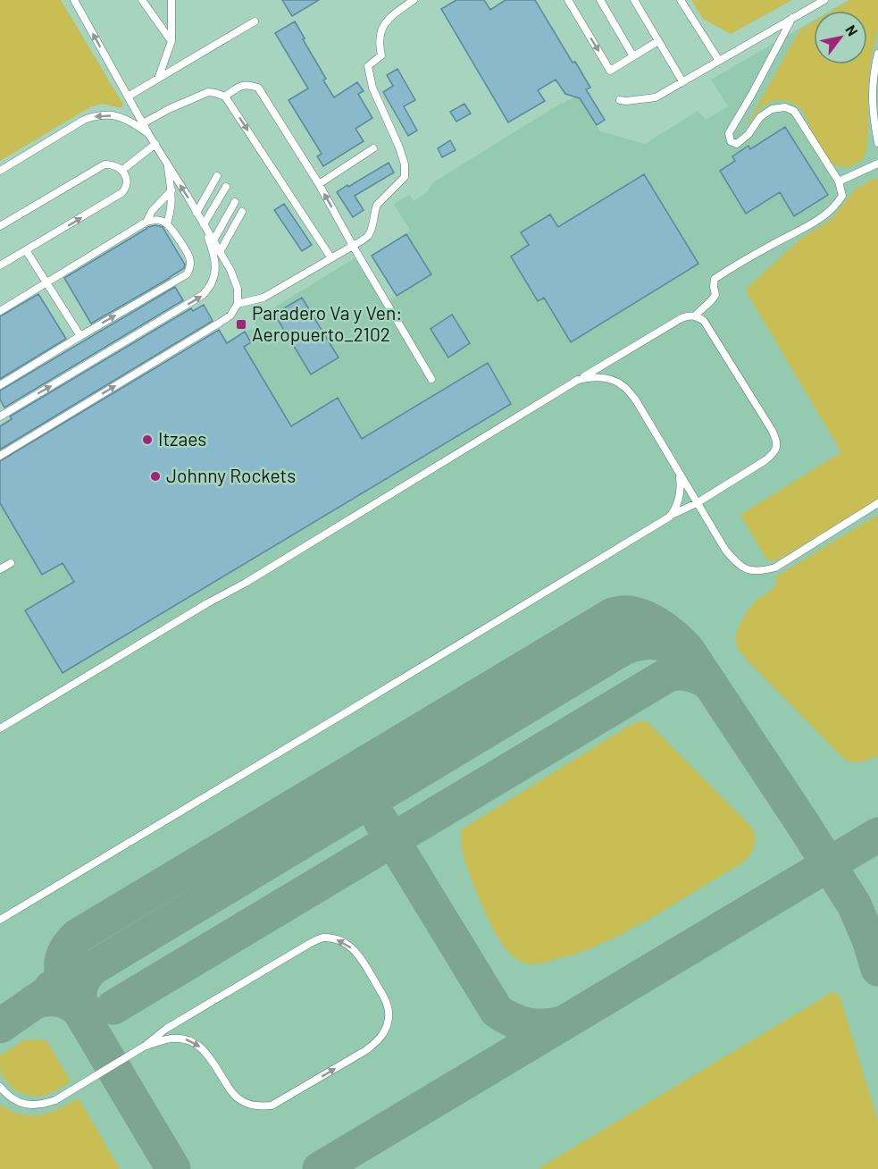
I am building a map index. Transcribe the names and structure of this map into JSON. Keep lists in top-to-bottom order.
{
  "places": {
    "transit": ["Paradero Va y Ven: Aeropuerto_2102"],
    "other": ["Itzaes", "Johnny Rockets"]
  },
  "north": "top right"
}
